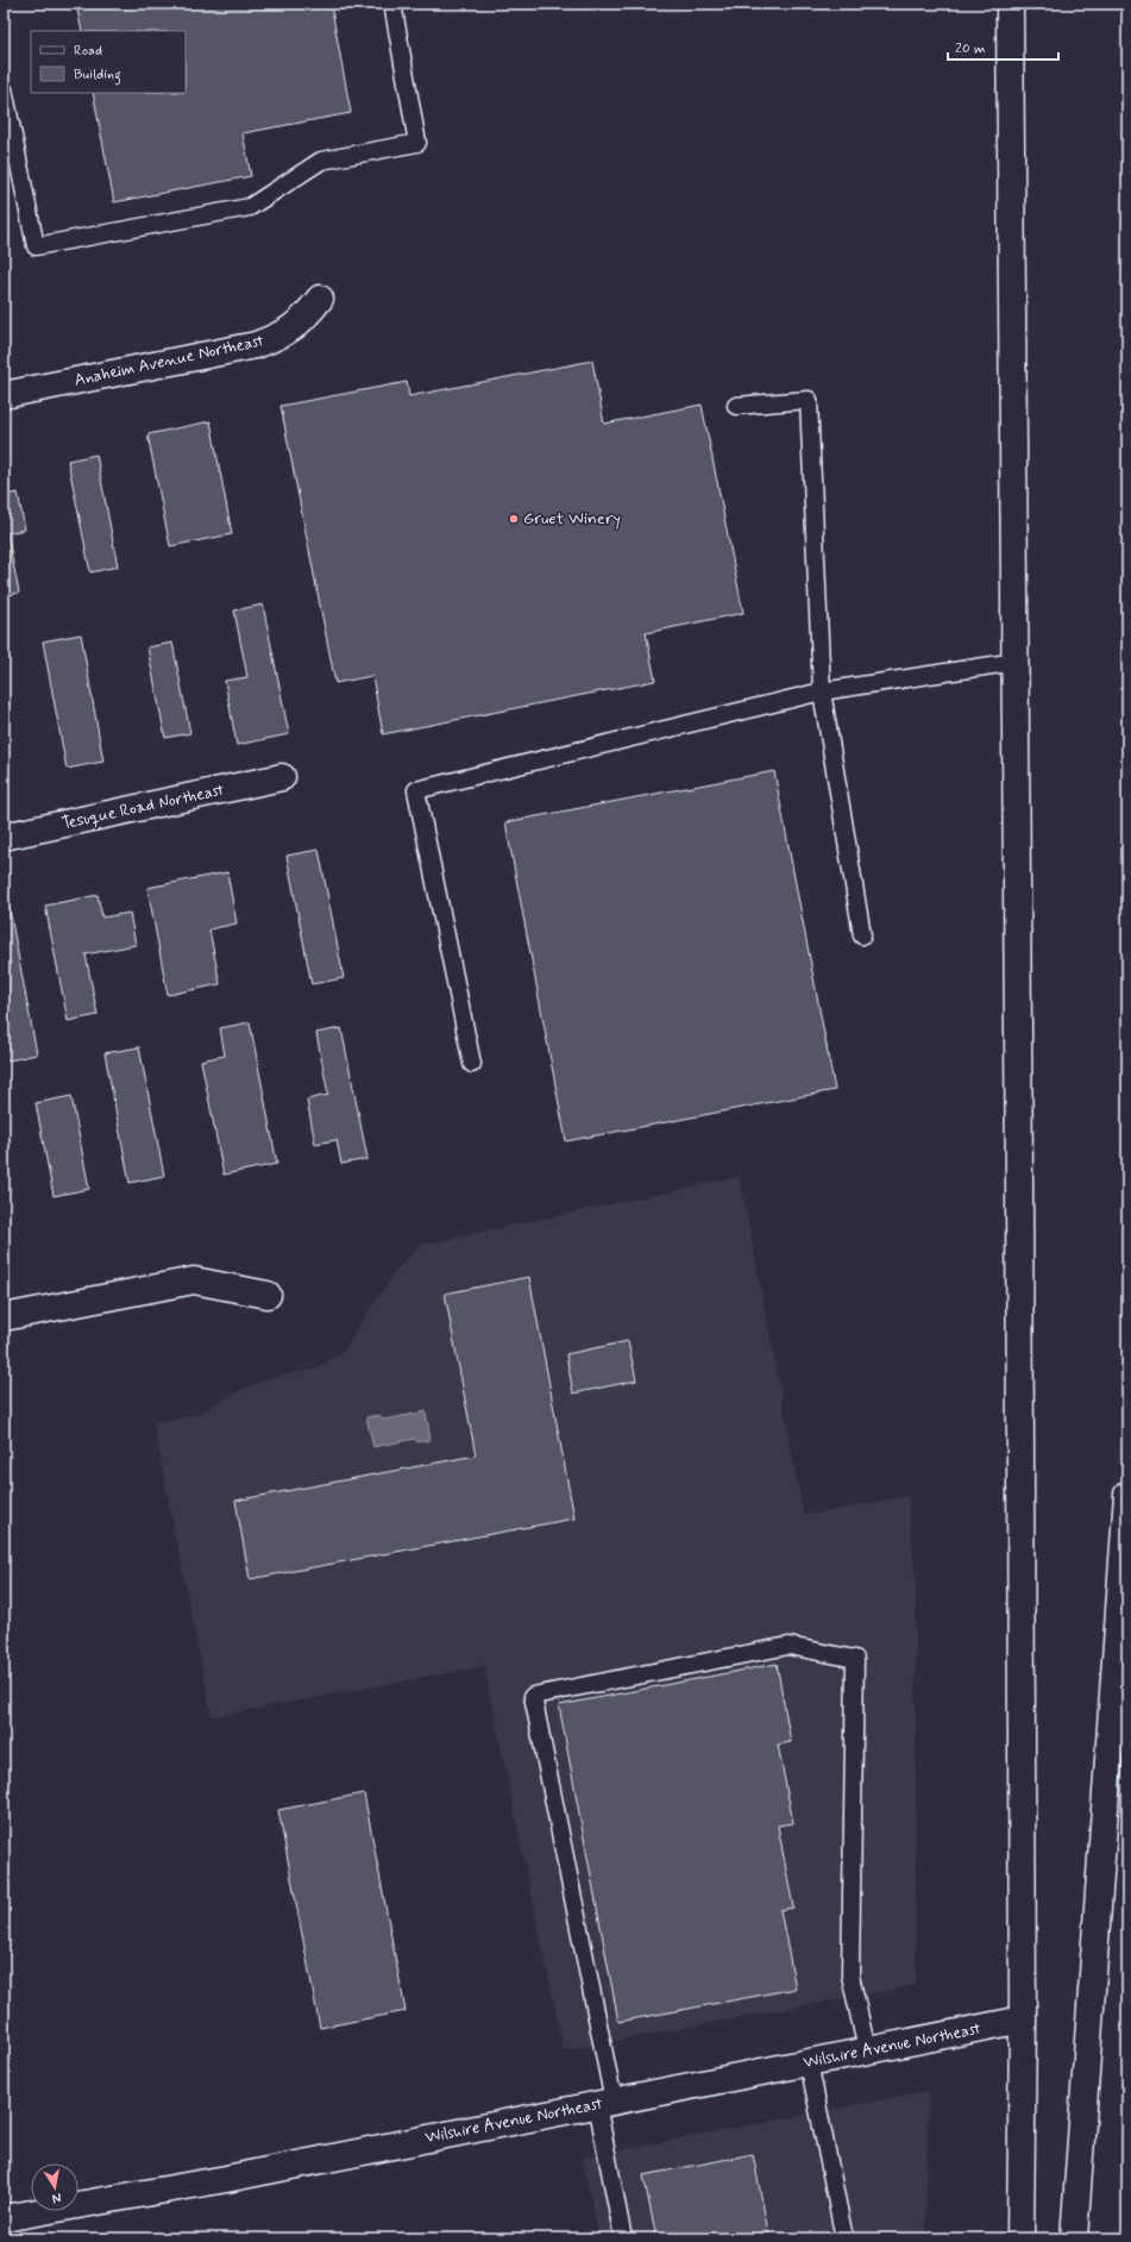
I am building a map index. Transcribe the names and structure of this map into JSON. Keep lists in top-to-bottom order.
{
  "streets": {
    "main road": ["Anaheim Avenue Northeast", "Tesuque Road Northeast", "Wilshire Avenue Northeast"]
  },
  "places": ["Gruet Winery"],
  "legend": ["Road", "Building"],
  "scale_bar": "20 m",
  "north": "bottom"
}
